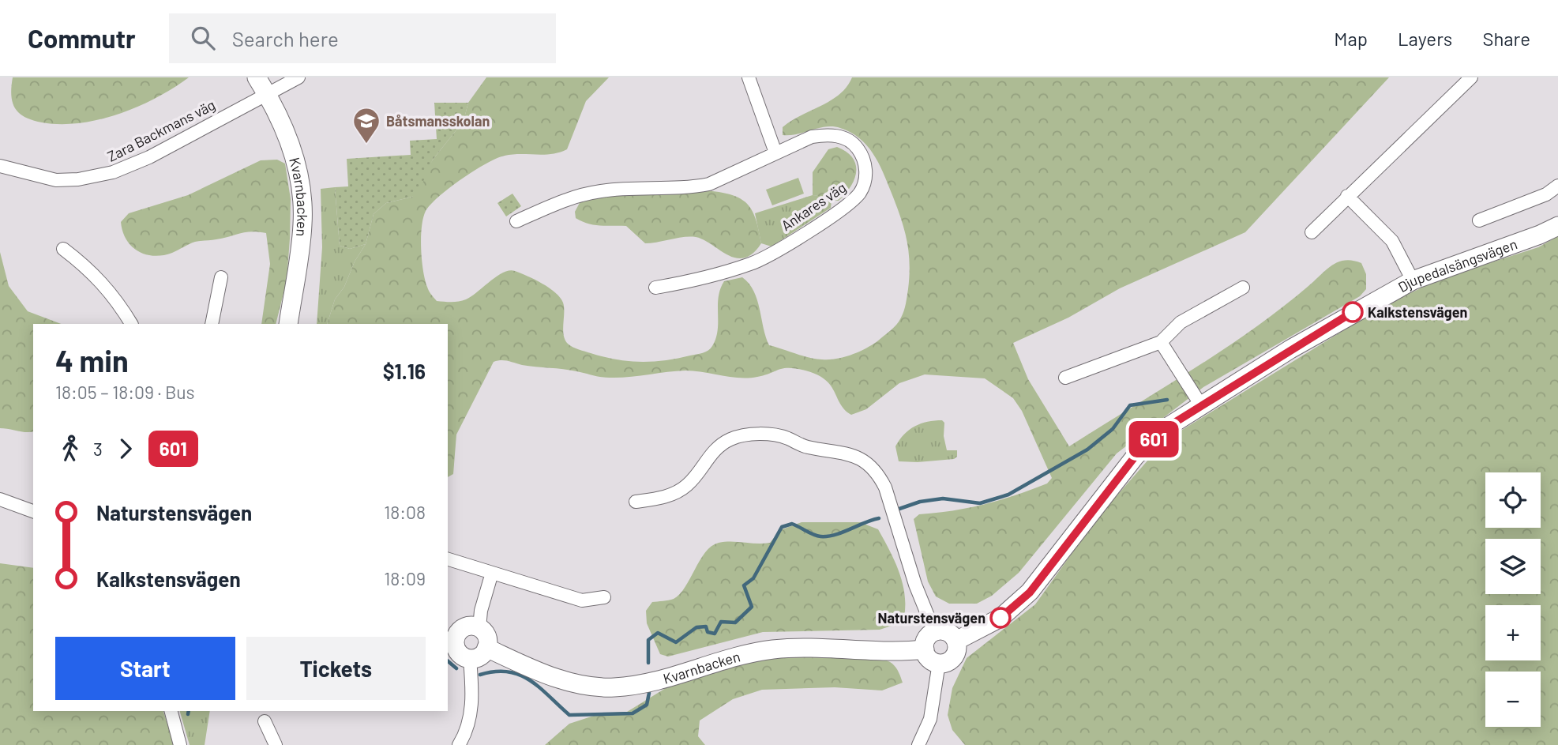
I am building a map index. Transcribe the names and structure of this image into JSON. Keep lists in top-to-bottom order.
{
  "streets": {
    "street": [
      "Zara Backmans väg",
      "Kvarnbacken",
      "Ankares väg",
      "Djupedalsängsvägen"
    ]
  },
  "crossings": [
    ["Zara Backmans väg", "Kvarnbacken"],
    ["Kvarnbacken", "Djupedalsängsvägen"]
  ],
  "places": {
    "school or university": ["Båtsmansskolan"],
    "other": ["Kalkstensvägen", "Naturstensvägen"]
  },
  "lines": ["bus line 601"],
  "page": {
    "header": "Commutr",
    "search": "Search here",
    "nav": ["Map", "Layers", "Share"],
    "on_map": "601",
    "heading": ["4 min", "18:05 – 18:09 · Bus", "$1.16"],
    "legs": ["3", "601"],
    "map_buttons": ["+", "−"],
    "list": [
      {
        "name": "Naturstensvägen",
        "value": "18:08"
      },
      {
        "name": "Kalkstensvägen",
        "value": "18:09"
      }
    ],
    "buttons": ["Start", "Tickets"]
  }
}
